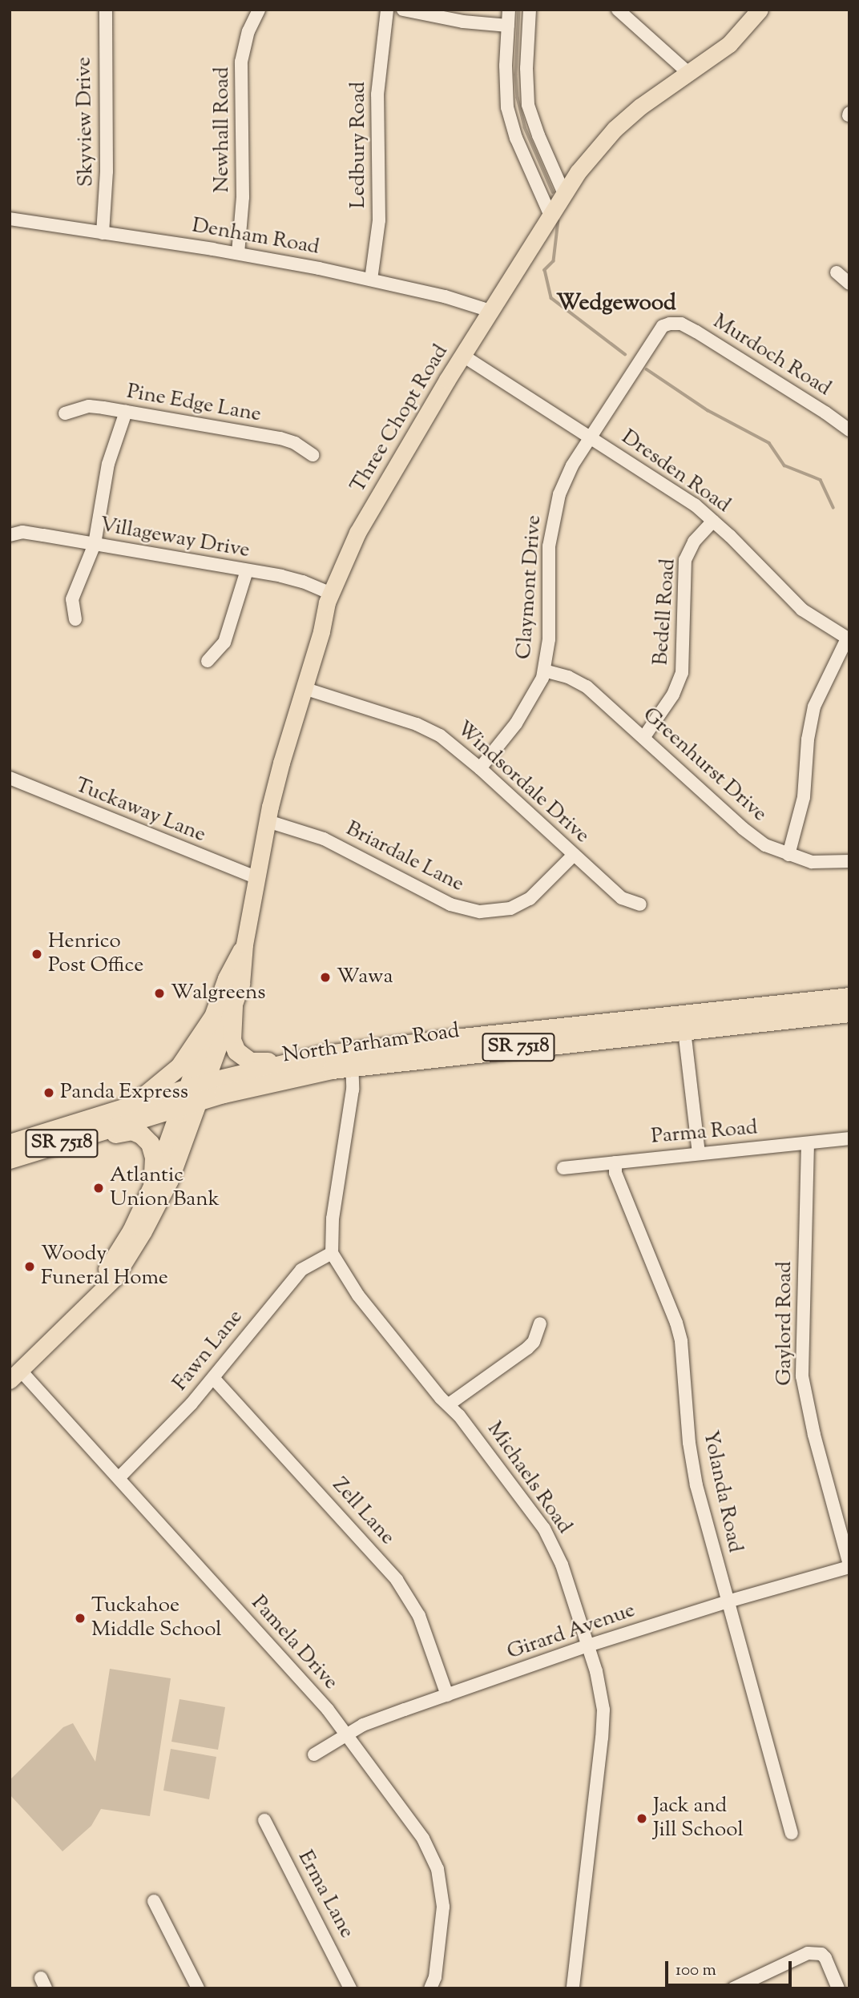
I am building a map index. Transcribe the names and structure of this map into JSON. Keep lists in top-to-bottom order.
{
  "streets": {
    "highway": ["North Parham Road", "SR 7518"],
    "main road": ["Three Chopt Road"],
    "street": [
      "Skyview Drive",
      "Newhall Road",
      "Ledbury Road",
      "Denham Road",
      "Murdoch Road",
      "Pine Edge Lane",
      "Dresden Road",
      "Villageway Drive",
      "Claymont Drive",
      "Bedell Road",
      "Greenhurst Drive",
      "Windsordale Drive",
      "Tuckaway Lane",
      "Briardale Lane",
      "Parma Road",
      "Gaylord Road",
      "Fawn Lane",
      "Michaels Road",
      "Yolanda Road",
      "Zell Lane",
      "Girard Avenue",
      "Pamela Drive",
      "Erma Lane"
    ]
  },
  "crossings": [
    ["Skyview Drive", "Denham Road"],
    ["Newhall Road", "Denham Road"],
    ["Ledbury Road", "Denham Road"],
    ["Denham Road", "Three Chopt Road"],
    ["Murdoch Road", "Claymont Drive"],
    ["Three Chopt Road", "Dresden Road"],
    ["Three Chopt Road", "Villageway Drive"],
    ["Three Chopt Road", "Windsordale Drive"],
    ["Three Chopt Road", "Tuckaway Lane"],
    ["Three Chopt Road", "Briardale Lane"],
    ["Three Chopt Road", "North Parham Road"],
    ["Three Chopt Road", "Pamela Drive"],
    ["Dresden Road", "Claymont Drive"],
    ["Dresden Road", "Bedell Road"],
    ["Claymont Drive", "Greenhurst Drive"],
    ["Claymont Drive", "Windsordale Drive"],
    ["Bedell Road", "Greenhurst Drive"],
    ["Windsordale Drive", "Briardale Lane"],
    ["Parma Road", "Gaylord Road"],
    ["Parma Road", "Yolanda Road"],
    ["Gaylord Road", "Girard Avenue"],
    ["Fawn Lane", "Michaels Road"],
    ["Fawn Lane", "Zell Lane"],
    ["Fawn Lane", "Pamela Drive"],
    ["Michaels Road", "Girard Avenue"],
    ["Yolanda Road", "Girard Avenue"],
    ["Zell Lane", "Girard Avenue"],
    ["Girard Avenue", "Pamela Drive"]
  ],
  "districts": ["Wedgewood"],
  "places": [
    "Henrico Post Office",
    "Wawa",
    "Walgreens",
    "Panda Express",
    "Atlantic Union Bank",
    "Woody Funeral Home",
    "Tuckahoe Middle School",
    "Jack and Jill School"
  ],
  "scale_bar": "100 m"
}
